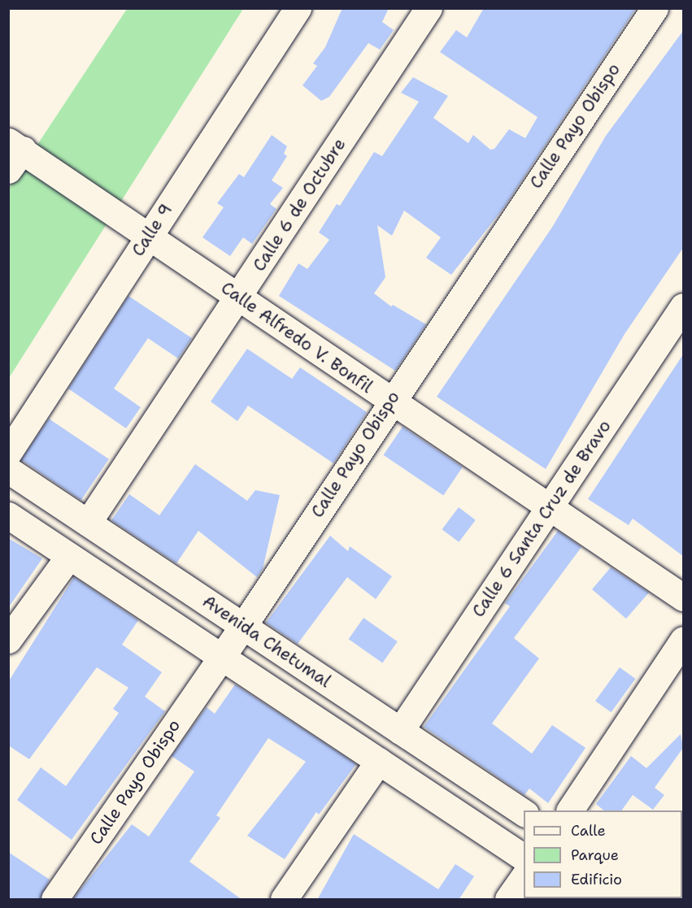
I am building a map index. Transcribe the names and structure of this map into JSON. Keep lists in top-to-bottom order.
{
  "streets": {
    "street": [
      "Calle Payo Obispo",
      "Calle 6 de Octubre",
      "Calle 9",
      "Calle Alfredo V. Bonfil",
      "Calle 6 Santa Cruz de Bravo",
      "Avenida Chetumal"
    ]
  },
  "crossings": [
    ["Calle Payo Obispo", "Calle Alfredo V. Bonfil"],
    ["Calle Payo Obispo", "Avenida Chetumal"],
    ["Calle 6 de Octubre", "Calle Alfredo V. Bonfil"],
    ["Calle 6 de Octubre", "Avenida Chetumal"],
    ["Calle 9", "Calle Alfredo V. Bonfil"],
    ["Calle Alfredo V. Bonfil", "Calle 6 Santa Cruz de Bravo"],
    ["Calle 6 Santa Cruz de Bravo", "Avenida Chetumal"]
  ],
  "legend": ["Calle", "Parque", "Edificio"]
}
